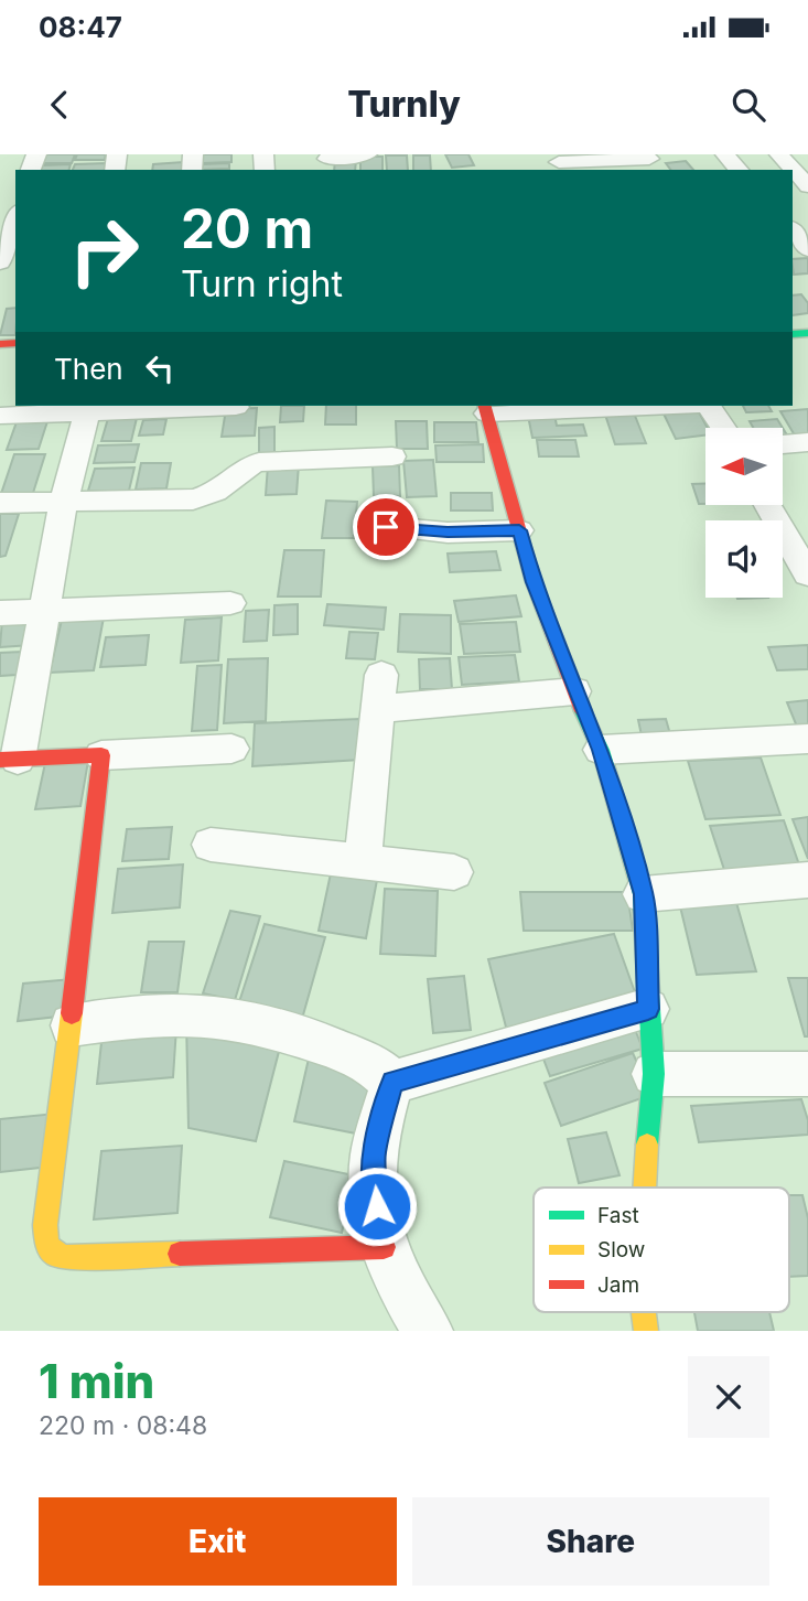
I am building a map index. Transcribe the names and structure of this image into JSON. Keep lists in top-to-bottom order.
{
  "legend": ["Fast", "Slow", "Jam"],
  "north": "left",
  "page": {
    "status": "08:47",
    "header": "Turnly",
    "turn": ["20 m", "Turn right"],
    "then": "Then",
    "heading": ["1 min", "220 m · 08:48"],
    "buttons": ["Exit", "Share"]
  }
}
